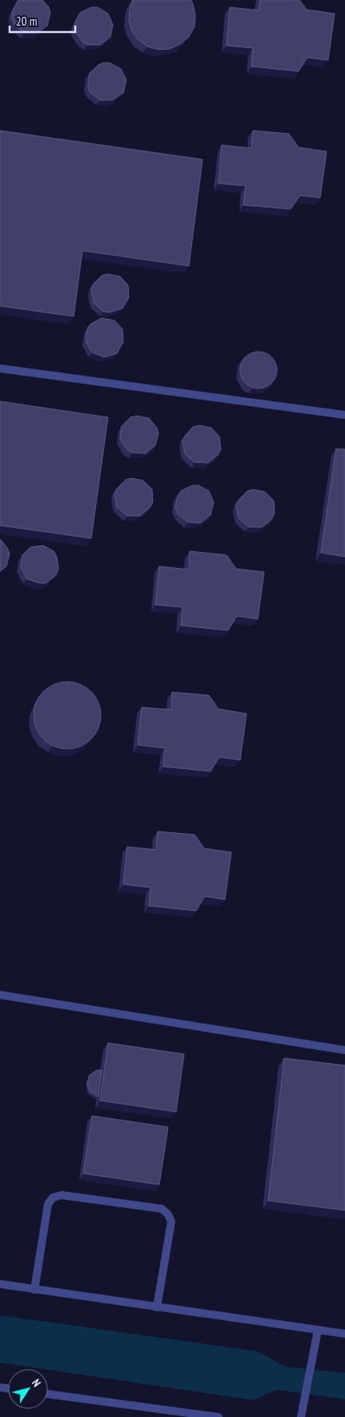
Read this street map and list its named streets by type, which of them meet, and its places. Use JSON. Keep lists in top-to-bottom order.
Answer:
{
  "scale_bar": "20 m",
  "north": "top right"
}
